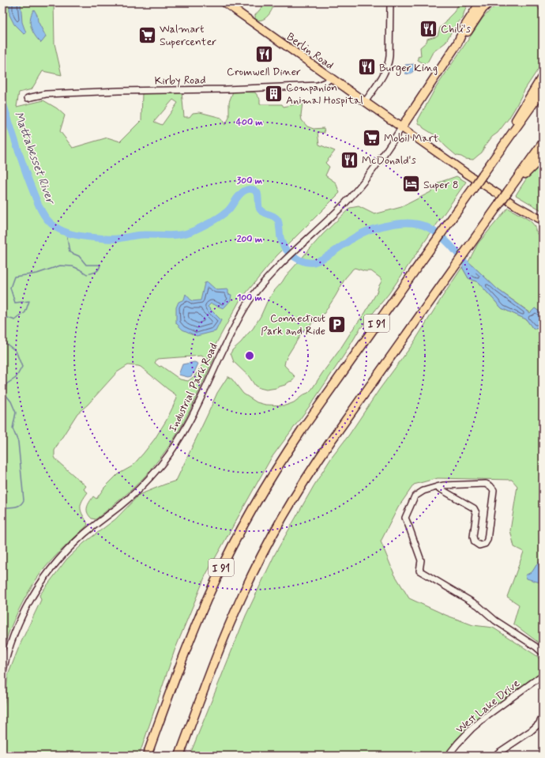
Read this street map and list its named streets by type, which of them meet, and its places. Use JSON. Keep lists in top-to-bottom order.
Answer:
{
  "streets": {
    "highway": ["I 91"],
    "main road": ["Berlin Road"],
    "street": ["Kirby Road", "Industrial Park Road", "West Lake Drive"]
  },
  "crossings": [
    ["Berlin Road", "Kirby Road"],
    ["Berlin Road", "Industrial Park Road"]
  ],
  "water": ["Mattabesset River"],
  "places": {
    "restaurant": [
      "Chili's",
      "Cromwell Diner",
      "Burger King",
      "McDonald's"
    ],
    "supermarket": ["Walmart Supercenter", "Mobil Mart"],
    "building": ["Companion Animal Hospital"],
    "hotel": ["Super 8"],
    "parking": ["Connecticut Park and Ride"]
  },
  "rings": [
    "400 m",
    "300 m",
    "200 m",
    "100 m"
  ]
}
